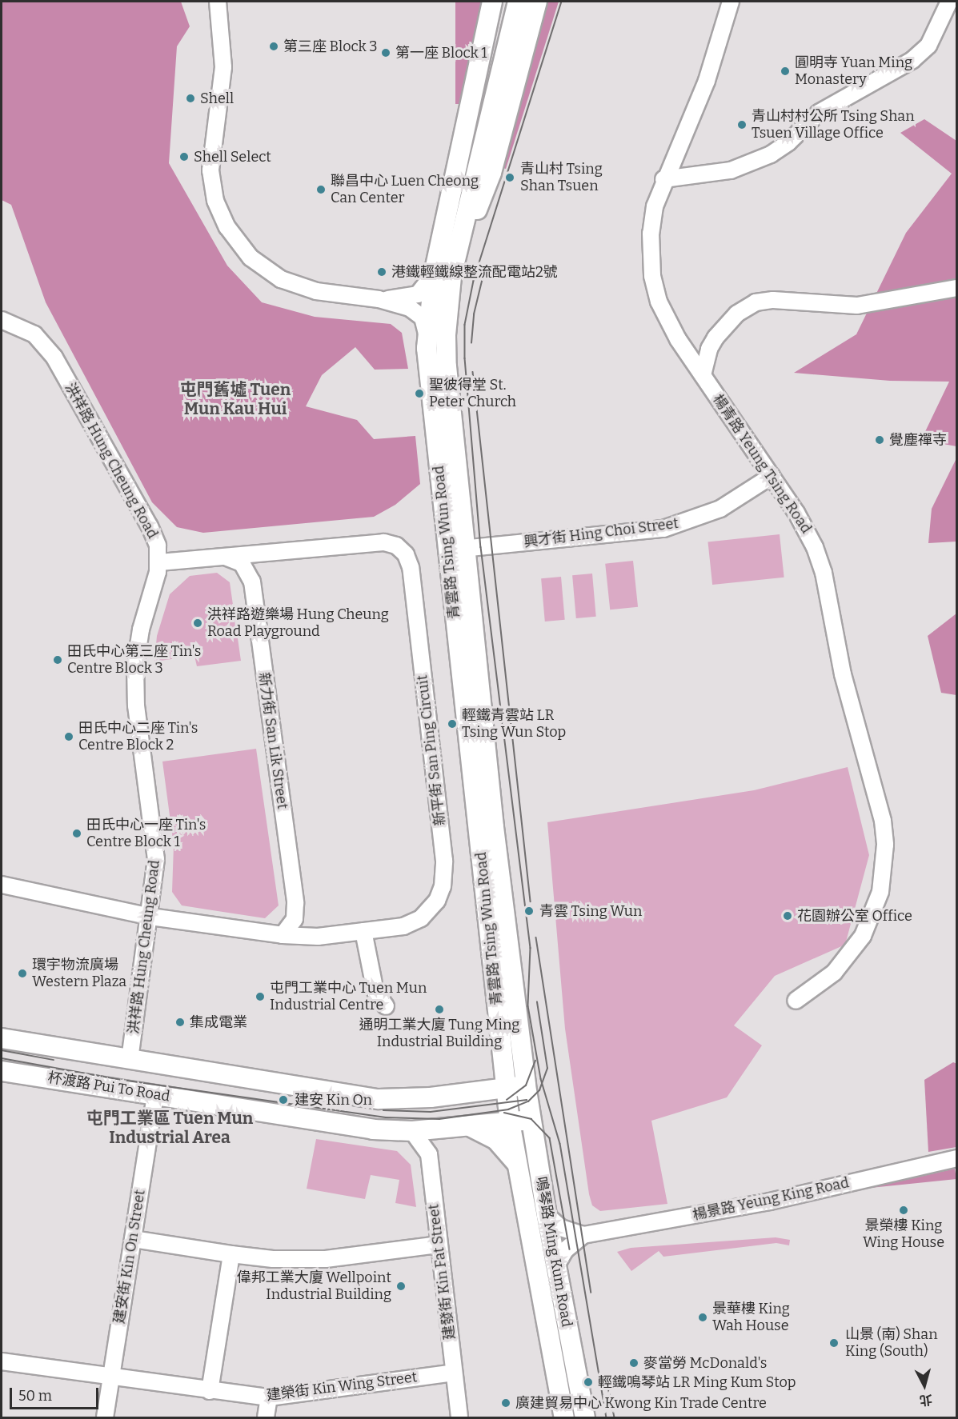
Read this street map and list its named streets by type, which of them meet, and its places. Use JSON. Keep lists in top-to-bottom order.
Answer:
{
  "streets": {
    "main road": ["青雲路 Tsing Wun Road", "杯渡路 Pui To Road", "鳴琴路 Ming Kum Road"],
    "street": [
      "洪祥路 Hung Cheung Road",
      "楊青路 Yeung Tsing Road",
      "興才街 Hing Choi Street",
      "新力街 San Lik Street",
      "新平街 San Ping Circuit",
      "楊景路 Yeung King Road",
      "建安街 Kin On Street",
      "建發街 Kin Fat Street",
      "建榮街 Kin Wing Street"
    ]
  },
  "crossings": [
    ["洪祥路 Hung Cheung Road", "新平街 San Ping Circuit"],
    ["楊青路 Yeung Tsing Road", "興才街 Hing Choi Street"],
    ["興才街 Hing Choi Street", "青雲路 Tsing Wun Road"],
    ["青雲路 Tsing Wun Road", "鳴琴路 Ming Kum Road"],
    ["新力街 San Lik Street", "新平街 San Ping Circuit"],
    ["杯渡路 Pui To Road", "鳴琴路 Ming Kum Road"],
    ["杯渡路 Pui To Road", "建安街 Kin On Street"],
    ["杯渡路 Pui To Road", "建發街 Kin Fat Street"],
    ["楊景路 Yeung King Road", "鳴琴路 Ming Kum Road"],
    ["建安街 Kin On Street", "建榮街 Kin Wing Street"],
    ["建發街 Kin Fat Street", "建榮街 Kin Wing Street"]
  ],
  "districts": ["屯門舊墟 Tuen Mun Kau Hui", "屯門工業區 Tuen Mun Industrial Area"],
  "places": [
    "第三座 Block 3",
    "第一座 Block 1",
    "圓明寺 Yuan Ming Monastery",
    "Shell",
    "青山村村公所 Tsing Shan Tsuen Village Office",
    "Shell Select",
    "青山村 Tsing Shan Tsuen",
    "聯昌中心 Luen Cheong Can Center",
    "港鐵輕鐵線整流配電站2號",
    "聖彼得堂 St. Peter Church",
    "覺塵禪寺",
    "洪祥路遊樂場 Hung Cheung Road Playground",
    "田氏中心第三座 Tin's Centre Block 3",
    "輕鐵青雲站 LR Tsing Wun Stop",
    "田氏中心二座 Tin's Centre Block 2",
    "田氏中心一座 Tin's Centre Block 1",
    "青雲 Tsing Wun",
    "花園辦公室 Office",
    "環宇物流廣場 Western Plaza",
    "屯門工業中心 Tuen Mun Industrial Centre",
    "通明工業大廈 Tung Ming Industrial Building",
    "集成電業",
    "建安 Kin On",
    "景榮樓 King Wing House",
    "偉邦工業大廈 Wellpoint Industrial Building",
    "景華樓 King Wah House",
    "山景 (南) Shan King (South)",
    "麥當勞 McDonald's",
    "輕鐵鳴琴站 LR Ming Kum Stop",
    "廣建貿易中心 Kwong Kin Trade Centre"
  ],
  "scale_bar": "50 m",
  "north": "bottom"
}
